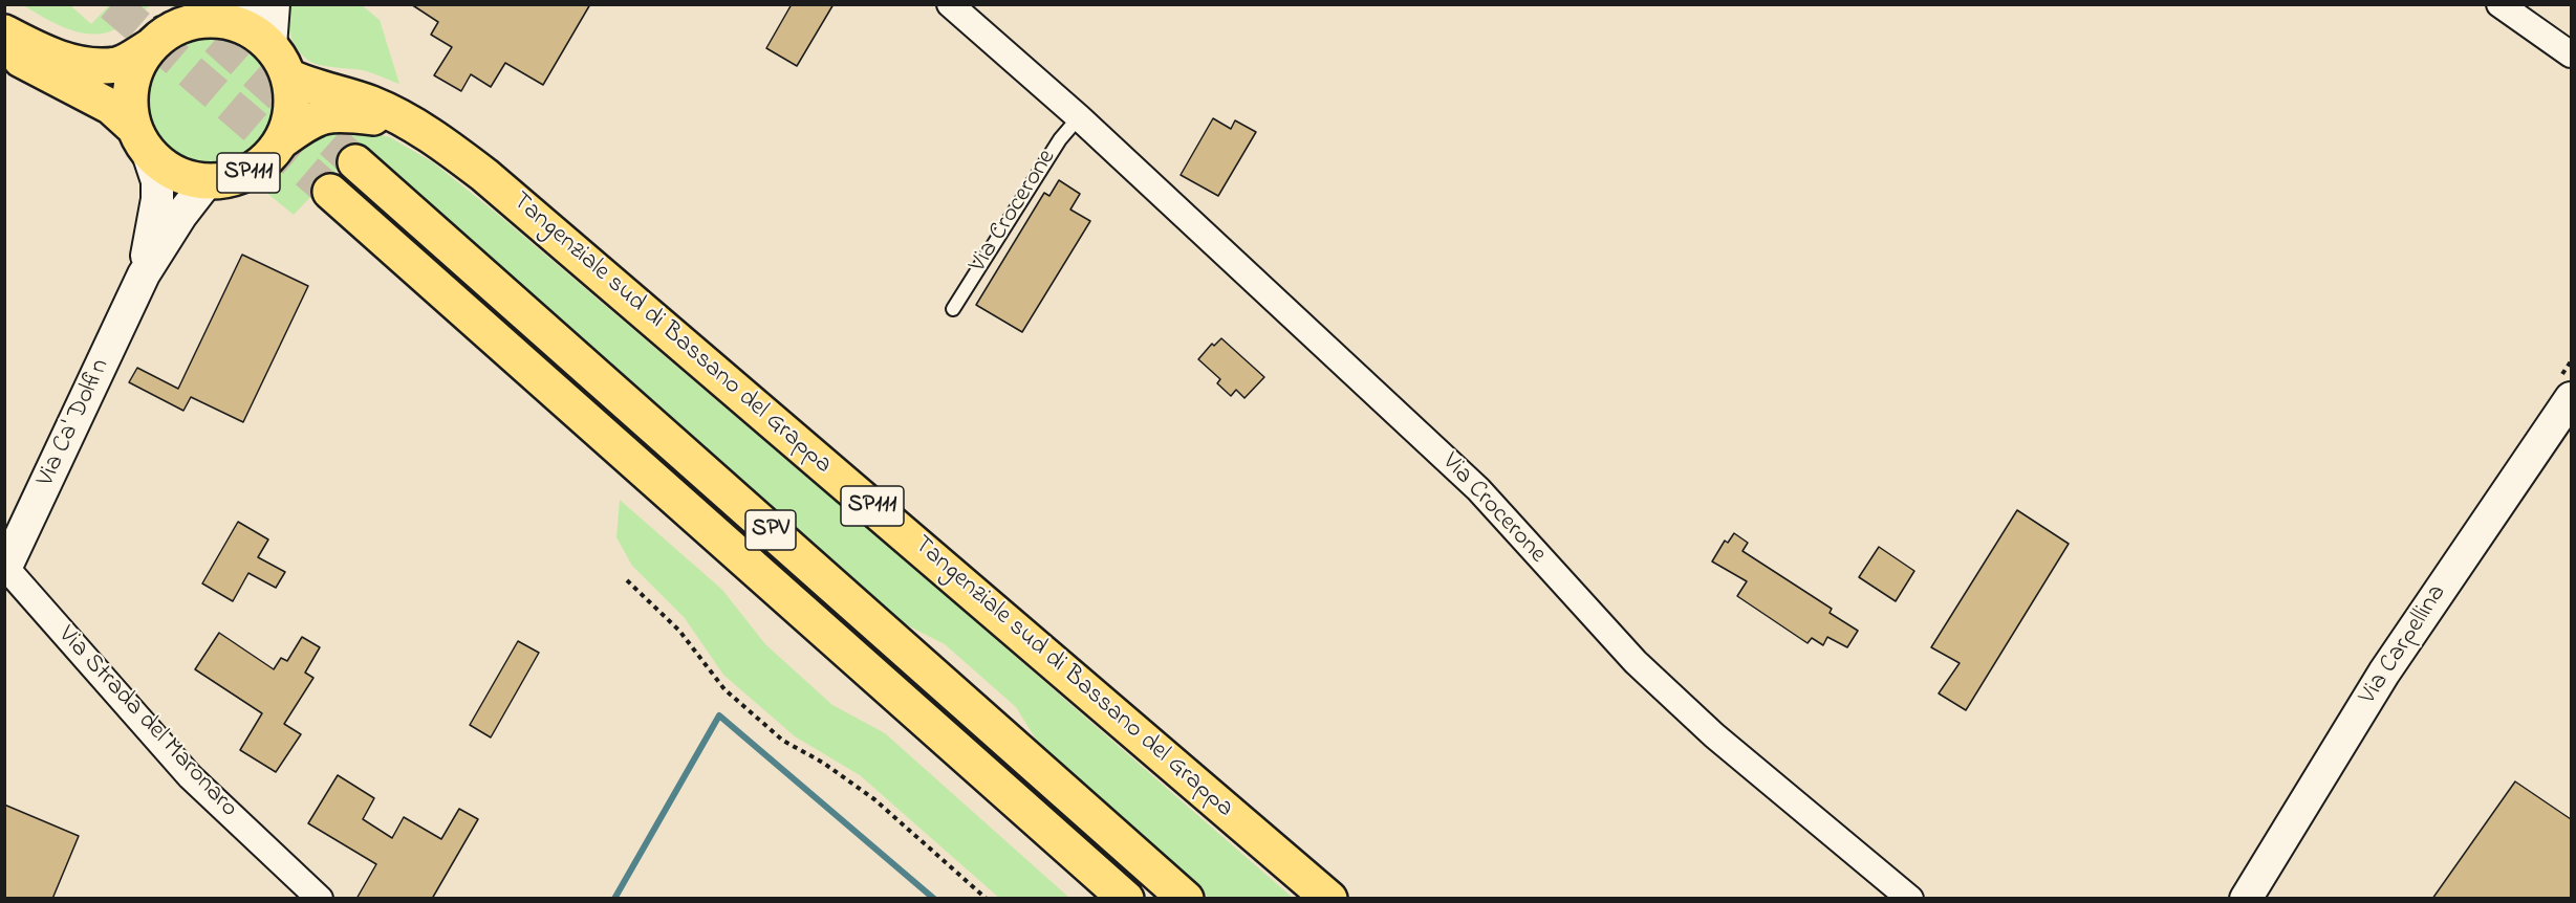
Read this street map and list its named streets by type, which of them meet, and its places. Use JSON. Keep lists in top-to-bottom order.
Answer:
{
  "streets": {
    "main road": ["SP111", "Tangenziale sud di Bassano del Grappa", "SPV"],
    "street": [
      "Via Crocerone",
      "Via Ca' Dolfin",
      "Via Carpellina",
      "Via Strada del Maronaro"
    ]
  },
  "crossings": [
    ["Tangenziale sud di Bassano del Grappa", "Via Ca' Dolfin"],
    ["Via Ca' Dolfin", "Via Strada del Maronaro"]
  ]
}
